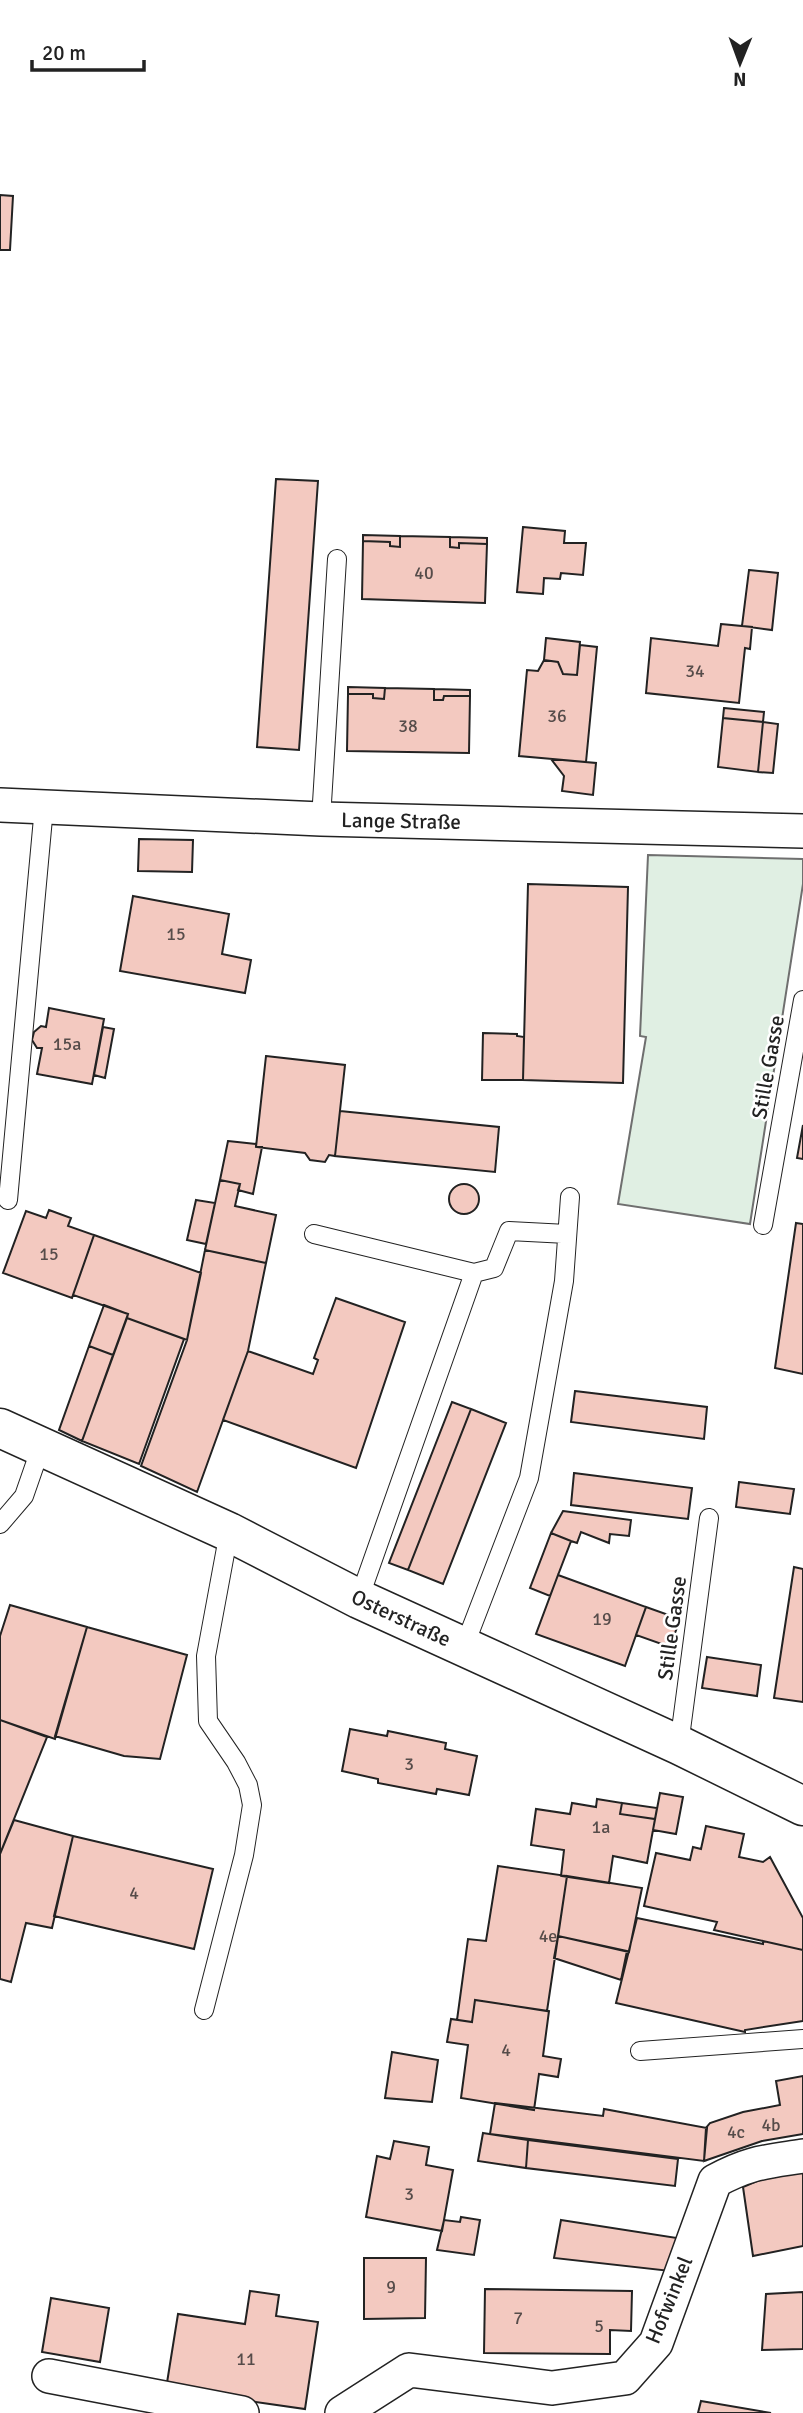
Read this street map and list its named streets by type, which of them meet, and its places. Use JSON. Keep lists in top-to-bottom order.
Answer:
{
  "streets": {
    "street": ["Lange Straße", "Osterstraße", "Hofwinkel"],
    "lane": ["Stille Gasse"]
  },
  "crossings": [
    ["Stille Gasse", "Osterstraße"]
  ],
  "house_numbers": [
    "40",
    "34",
    "36",
    "38",
    "15",
    "15a",
    "15",
    "19",
    "3",
    "1a",
    "4",
    "4e",
    "4",
    "4b",
    "4c",
    "3",
    "9",
    "7",
    "5",
    "11"
  ],
  "scale_bar": "20 m",
  "north": "bottom"
}
